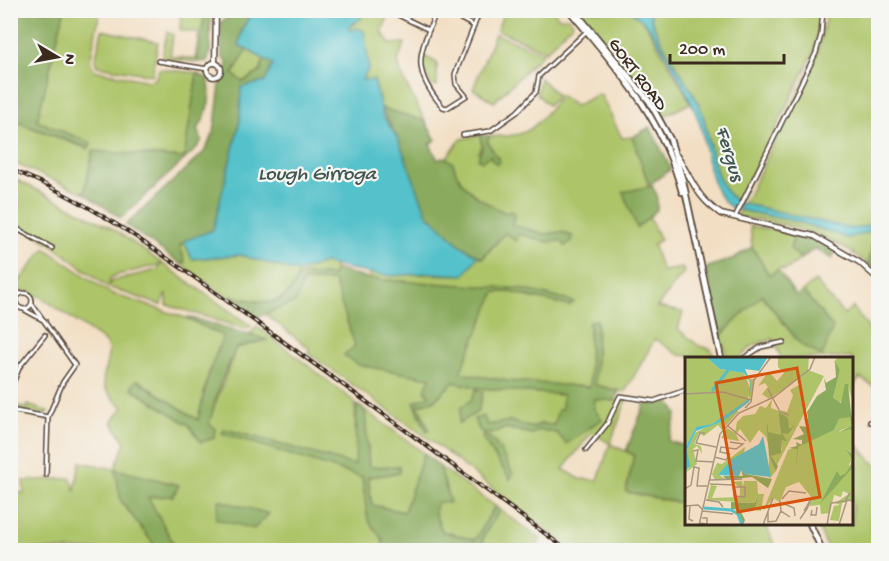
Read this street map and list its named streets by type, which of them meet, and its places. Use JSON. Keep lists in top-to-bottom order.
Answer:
{
  "streets": {
    "main road": ["GORT ROAD"]
  },
  "water": ["Fergus", "Lough Girroga"],
  "scale_bar": "200 m",
  "north": "right"
}
